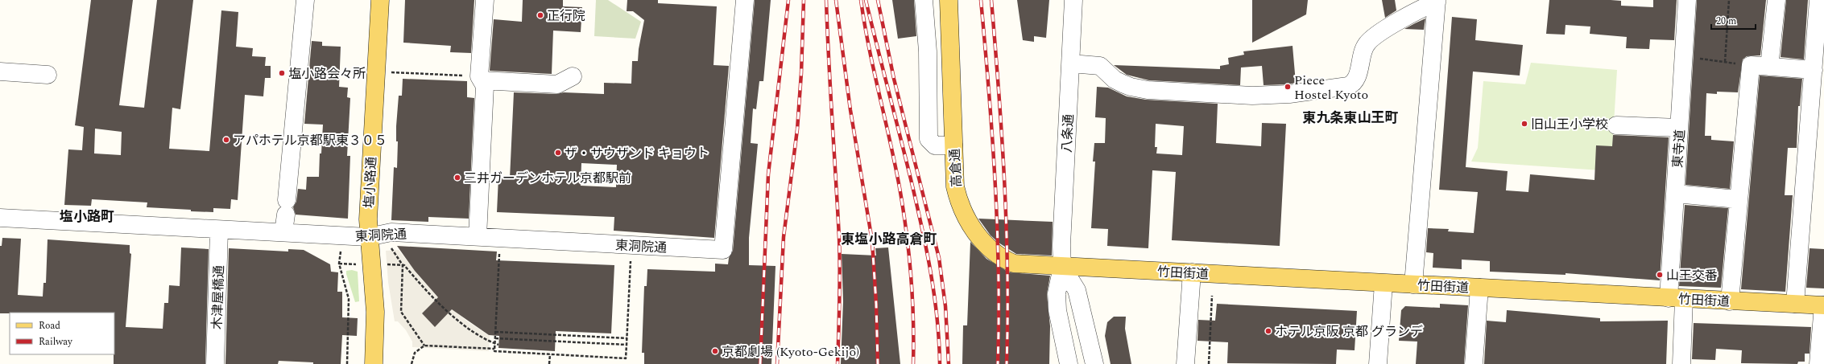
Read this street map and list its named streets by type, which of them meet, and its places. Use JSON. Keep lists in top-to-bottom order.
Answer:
{
  "streets": {
    "main road": ["高倉通", "塩小路通", "竹田街道"],
    "street": [
      "八条通",
      "東寺道",
      "東洞院通",
      "木津屋橋通"
    ]
  },
  "crossings": [
    ["八条通", "高倉通"],
    ["八条通", "竹田街道"],
    ["東寺道", "竹田街道"],
    ["高倉通", "竹田街道"],
    ["塩小路通", "東洞院通"],
    ["東洞院通", "木津屋橋通"]
  ],
  "districts": ["東九条東山王町", "塩小路町", "東塩小路高倉町"],
  "places": [
    "正行院",
    "塩小路会々所",
    "Piece Hostel Kyoto",
    "旧山王小学校",
    "アパホテル京都駅東３０５",
    "ザ・サウザンド キョウト",
    "三井ガーデンホテル京都駅前",
    "山王交番",
    "ホテル京阪 京都 グランデ",
    "京都劇場 (Kyoto-Gekijo)"
  ],
  "legend": ["Road", "Railway"],
  "scale_bar": "20 m"
}
